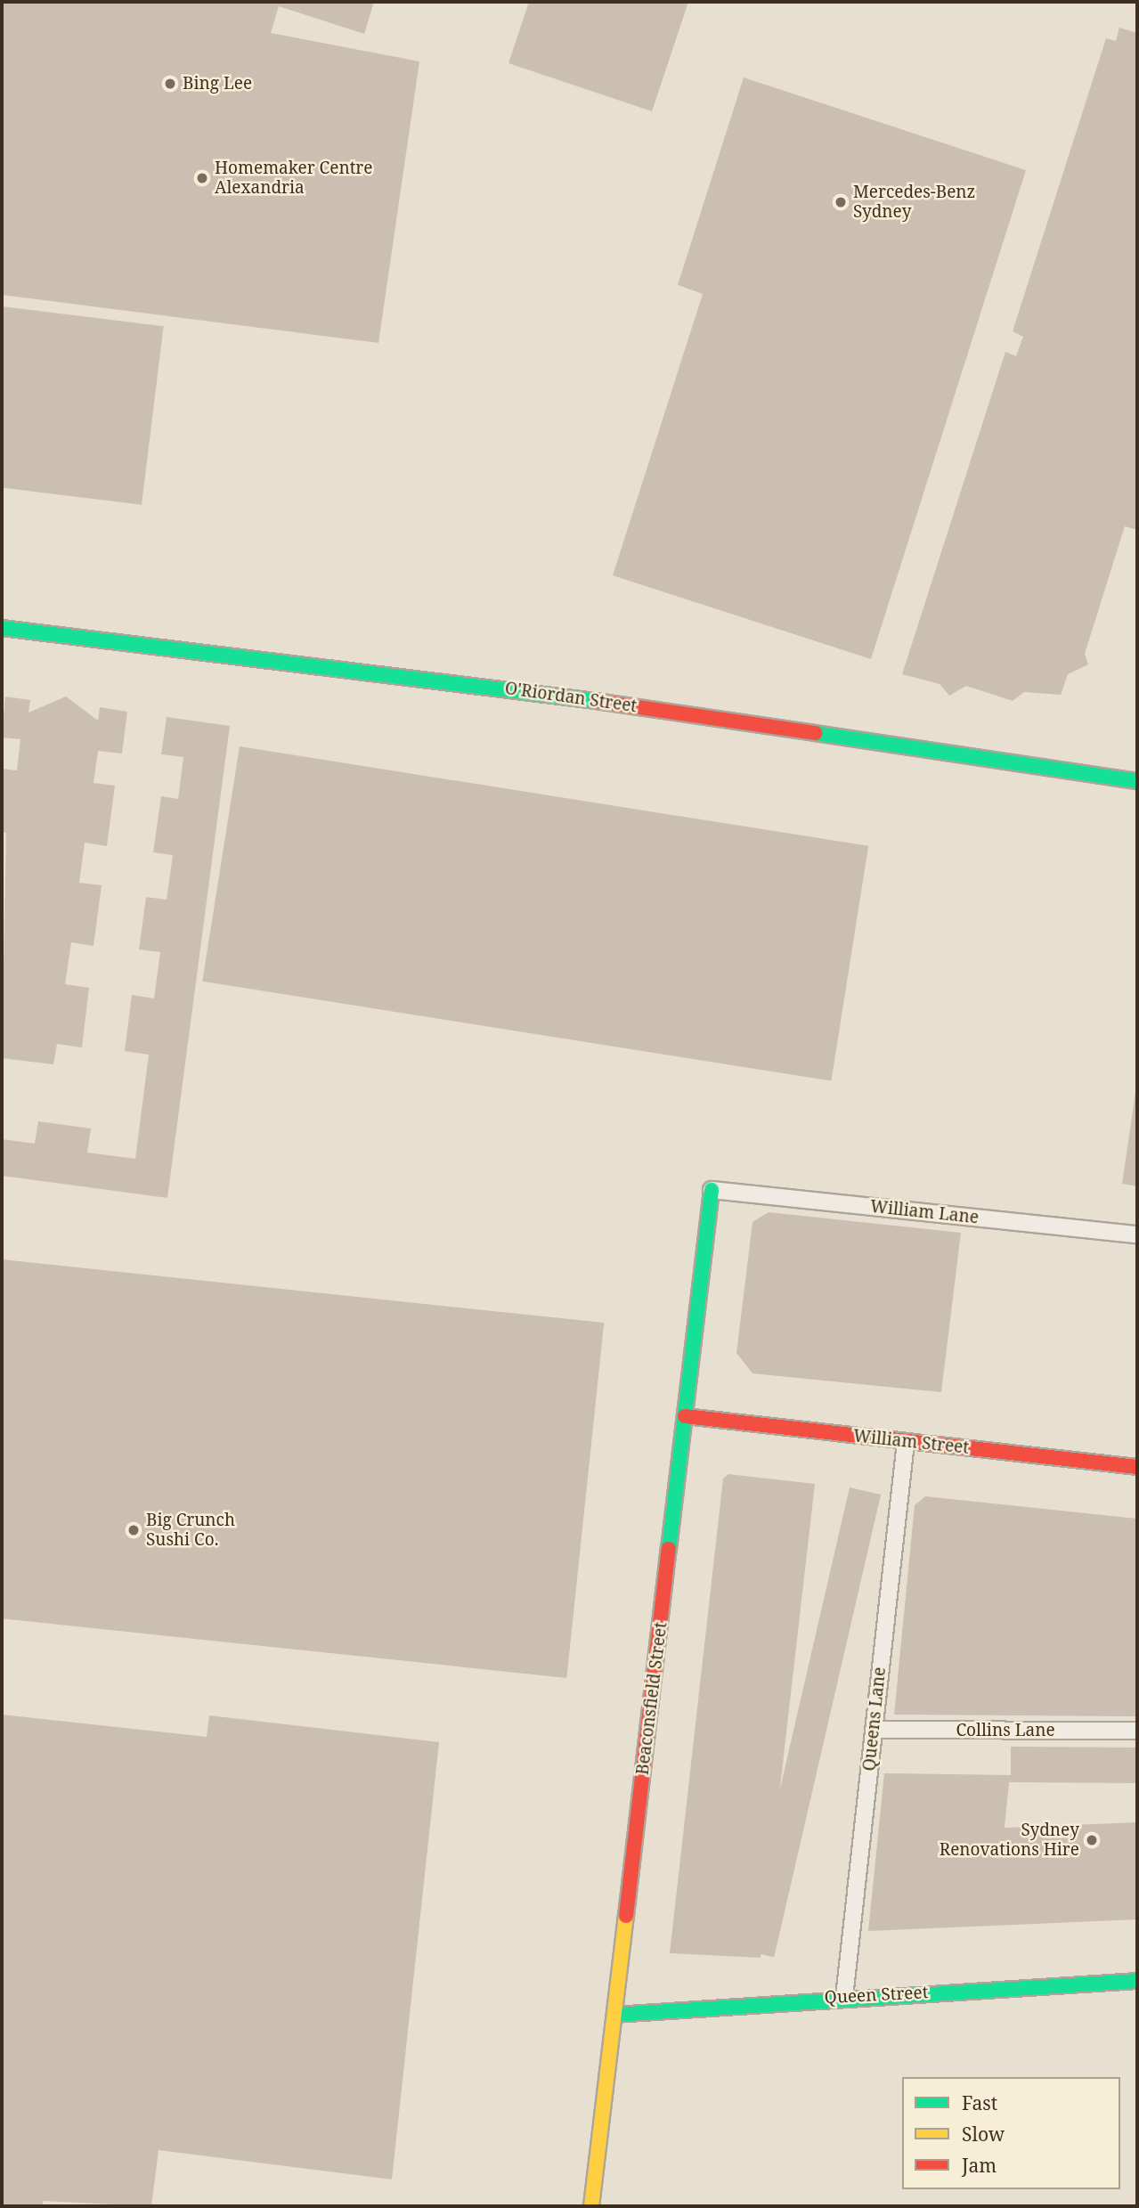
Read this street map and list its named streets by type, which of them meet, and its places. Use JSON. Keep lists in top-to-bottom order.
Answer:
{
  "streets": {
    "street": [
      "O'Riordan Street",
      "William Street",
      "Beaconsfield Street",
      "Queen Street"
    ],
    "lane": ["William Lane", "Queens Lane", "Collins Lane"]
  },
  "crossings": [
    ["William Lane", "Beaconsfield Street"],
    ["William Street", "Beaconsfield Street"],
    ["William Street", "Queens Lane"],
    ["Beaconsfield Street", "Queen Street"],
    ["Queens Lane", "Collins Lane"],
    ["Queens Lane", "Queen Street"]
  ],
  "places": [
    "Bing Lee",
    "Homemaker Centre Alexandria",
    "Mercedes-Benz Sydney",
    "Big Crunch Sushi Co.",
    "Sydney Renovations Hire"
  ],
  "legend": ["Fast", "Slow", "Jam"]
}
